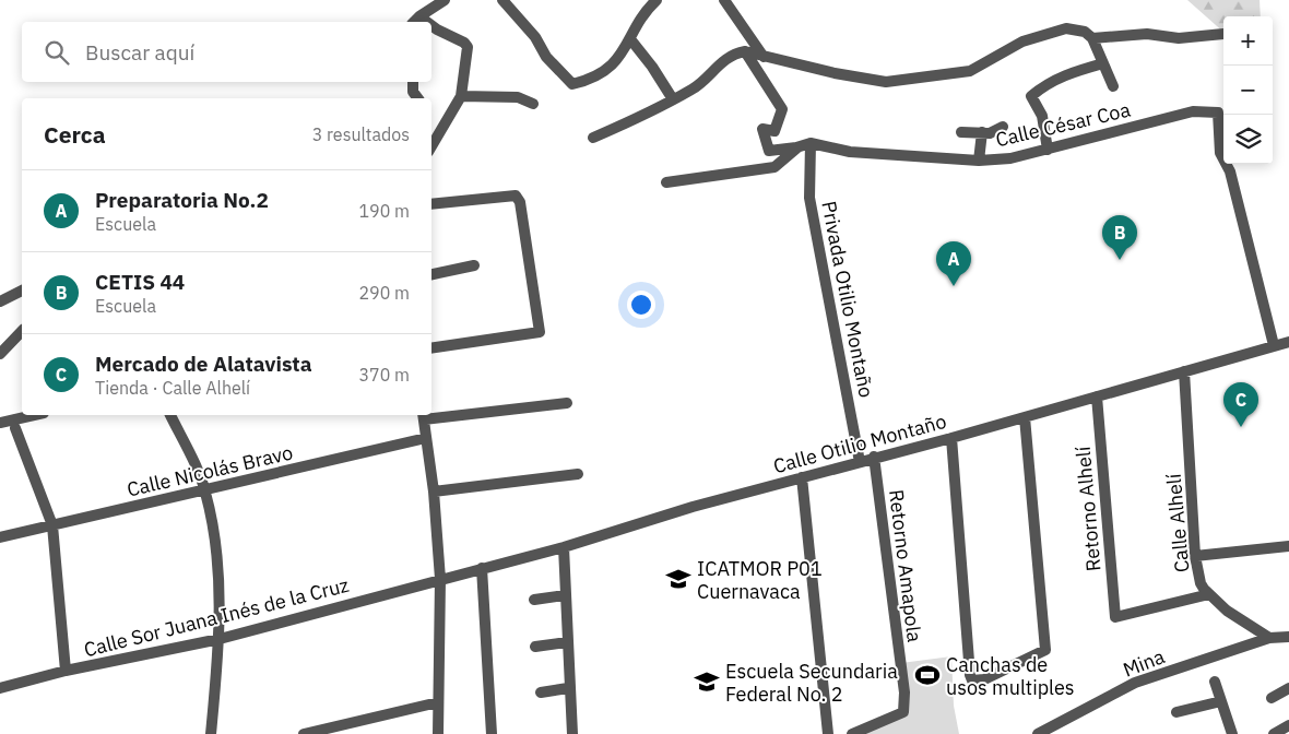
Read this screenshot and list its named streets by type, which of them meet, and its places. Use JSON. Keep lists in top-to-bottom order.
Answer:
{
  "streets": {
    "street": [
      "Calle César Coa",
      "Privada Otilio Montaño",
      "Calle Otilio Montaño",
      "Calle Nicolás Bravo",
      "Retorno Alhelí",
      "Calle Alhelí",
      "Retorno Amapola",
      "Calle Sor Juana Inés de la Cruz",
      "Mina"
    ]
  },
  "crossings": [
    ["Calle César Coa", "Privada Otilio Montaño"],
    ["Calle César Coa", "Calle Otilio Montaño"],
    ["Privada Otilio Montaño", "Calle Otilio Montaño"],
    ["Calle Otilio Montaño", "Retorno Alhelí"],
    ["Calle Otilio Montaño", "Calle Alhelí"],
    ["Calle Otilio Montaño", "Retorno Amapola"],
    ["Calle Otilio Montaño", "Calle Sor Juana Inés de la Cruz"],
    ["Retorno Alhelí", "Calle Alhelí"],
    ["Calle Alhelí", "Mina"]
  ],
  "places": {
    "school or university": ["ICATMOR P01 Cuernavaca", "Escuela Secundaria Federal No. 2"],
    "sports": ["Canchas de usos multiples"]
  },
  "page": {
    "map_buttons": ["+", "−"],
    "search": "Buscar aquí",
    "heading": ["Cerca", "3 resultados"],
    "list": [
      {
        "mark": "A",
        "name": "Preparatoria No.2",
        "note": "Escuela",
        "value": "190 m"
      },
      {
        "mark": "B",
        "name": "CETIS 44",
        "note": "Escuela",
        "value": "290 m"
      },
      {
        "mark": "C",
        "name": "Mercado de Alatavista",
        "note": "Tienda · Calle Alhelí",
        "value": "370 m"
      }
    ],
    "pins": ["B", "A", "C"]
  }
}
